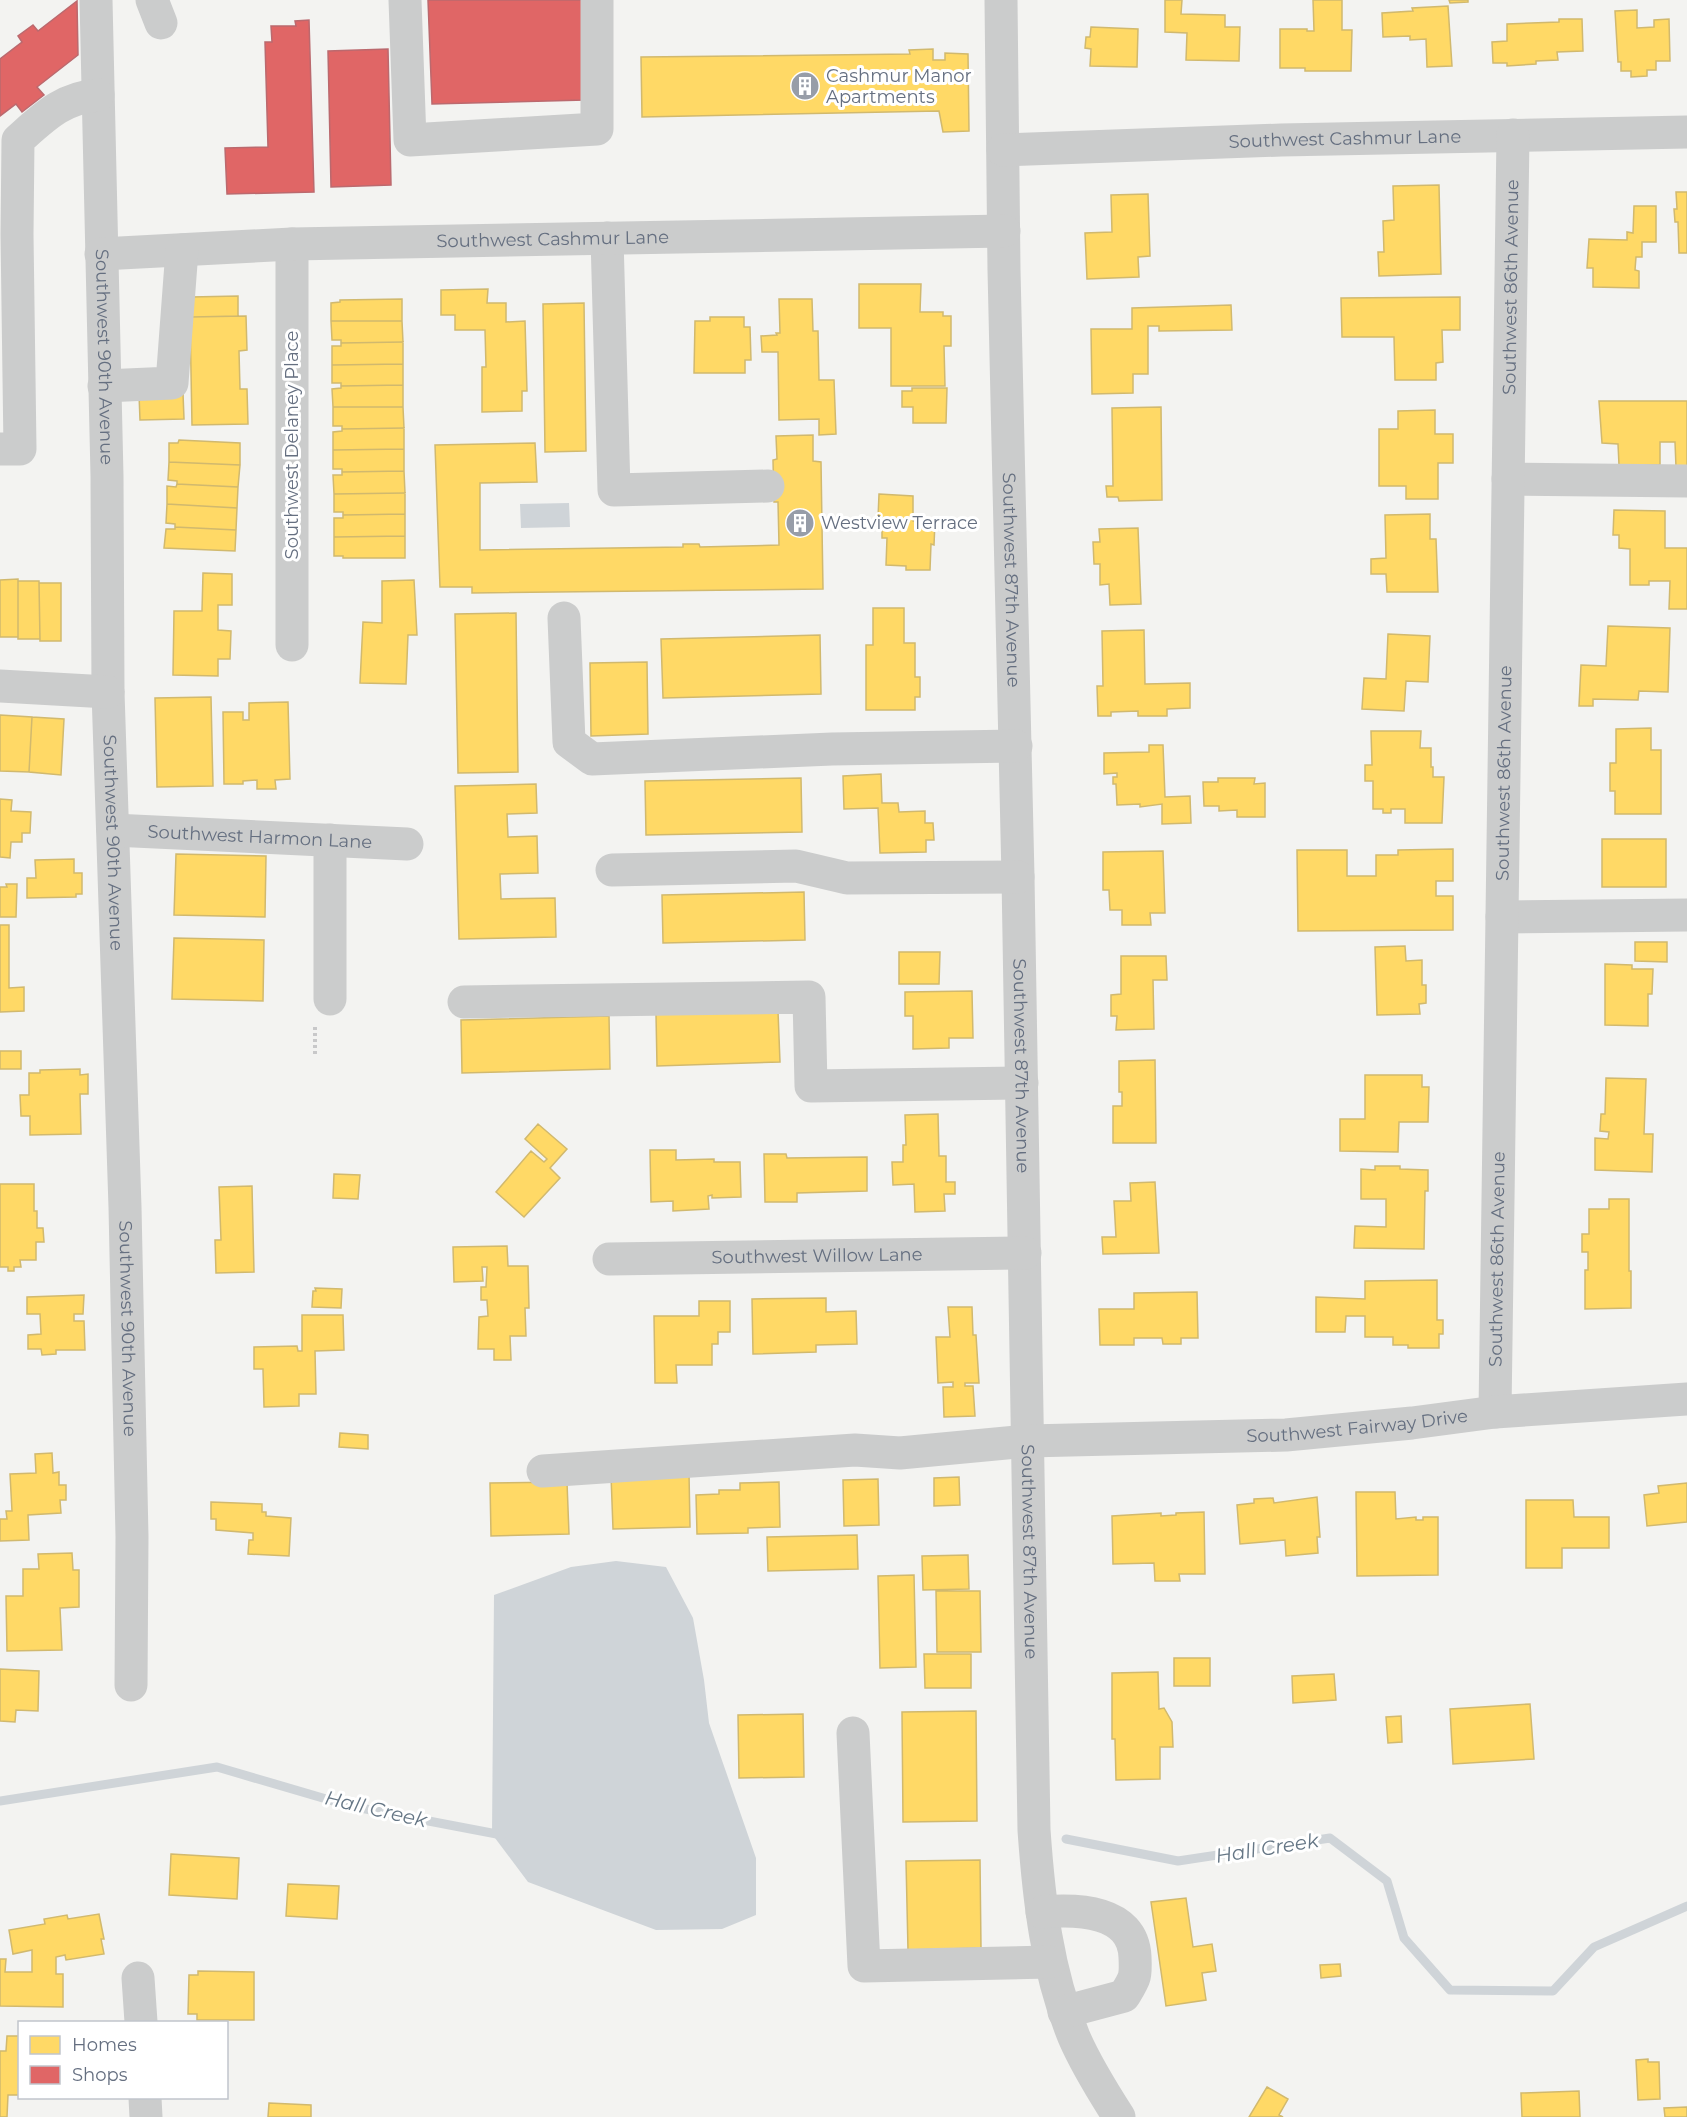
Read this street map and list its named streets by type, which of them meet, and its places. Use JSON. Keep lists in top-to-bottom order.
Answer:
{
  "streets": {
    "street": [
      "Southwest Cashmur Lane",
      "Southwest 86th Avenue",
      "Southwest 90th Avenue",
      "Southwest Delaney Place",
      "Southwest 87th Avenue",
      "Southwest Harmon Lane",
      "Southwest Willow Lane",
      "Southwest Fairway Drive"
    ]
  },
  "crossings": [
    ["Southwest Cashmur Lane", "Southwest 86th Avenue"],
    ["Southwest Cashmur Lane", "Southwest 90th Avenue"],
    ["Southwest Cashmur Lane", "Southwest Delaney Place"],
    ["Southwest Cashmur Lane", "Southwest 87th Avenue"],
    ["Southwest 86th Avenue", "Southwest Fairway Drive"],
    ["Southwest 90th Avenue", "Southwest Harmon Lane"],
    ["Southwest 87th Avenue", "Southwest Willow Lane"],
    ["Southwest 87th Avenue", "Southwest Fairway Drive"]
  ],
  "water": ["Hall Creek"],
  "places": {
    "building": ["Cashmur Manor Apartments", "Westview Terrace"]
  },
  "legend": ["Homes", "Shops"]
}
